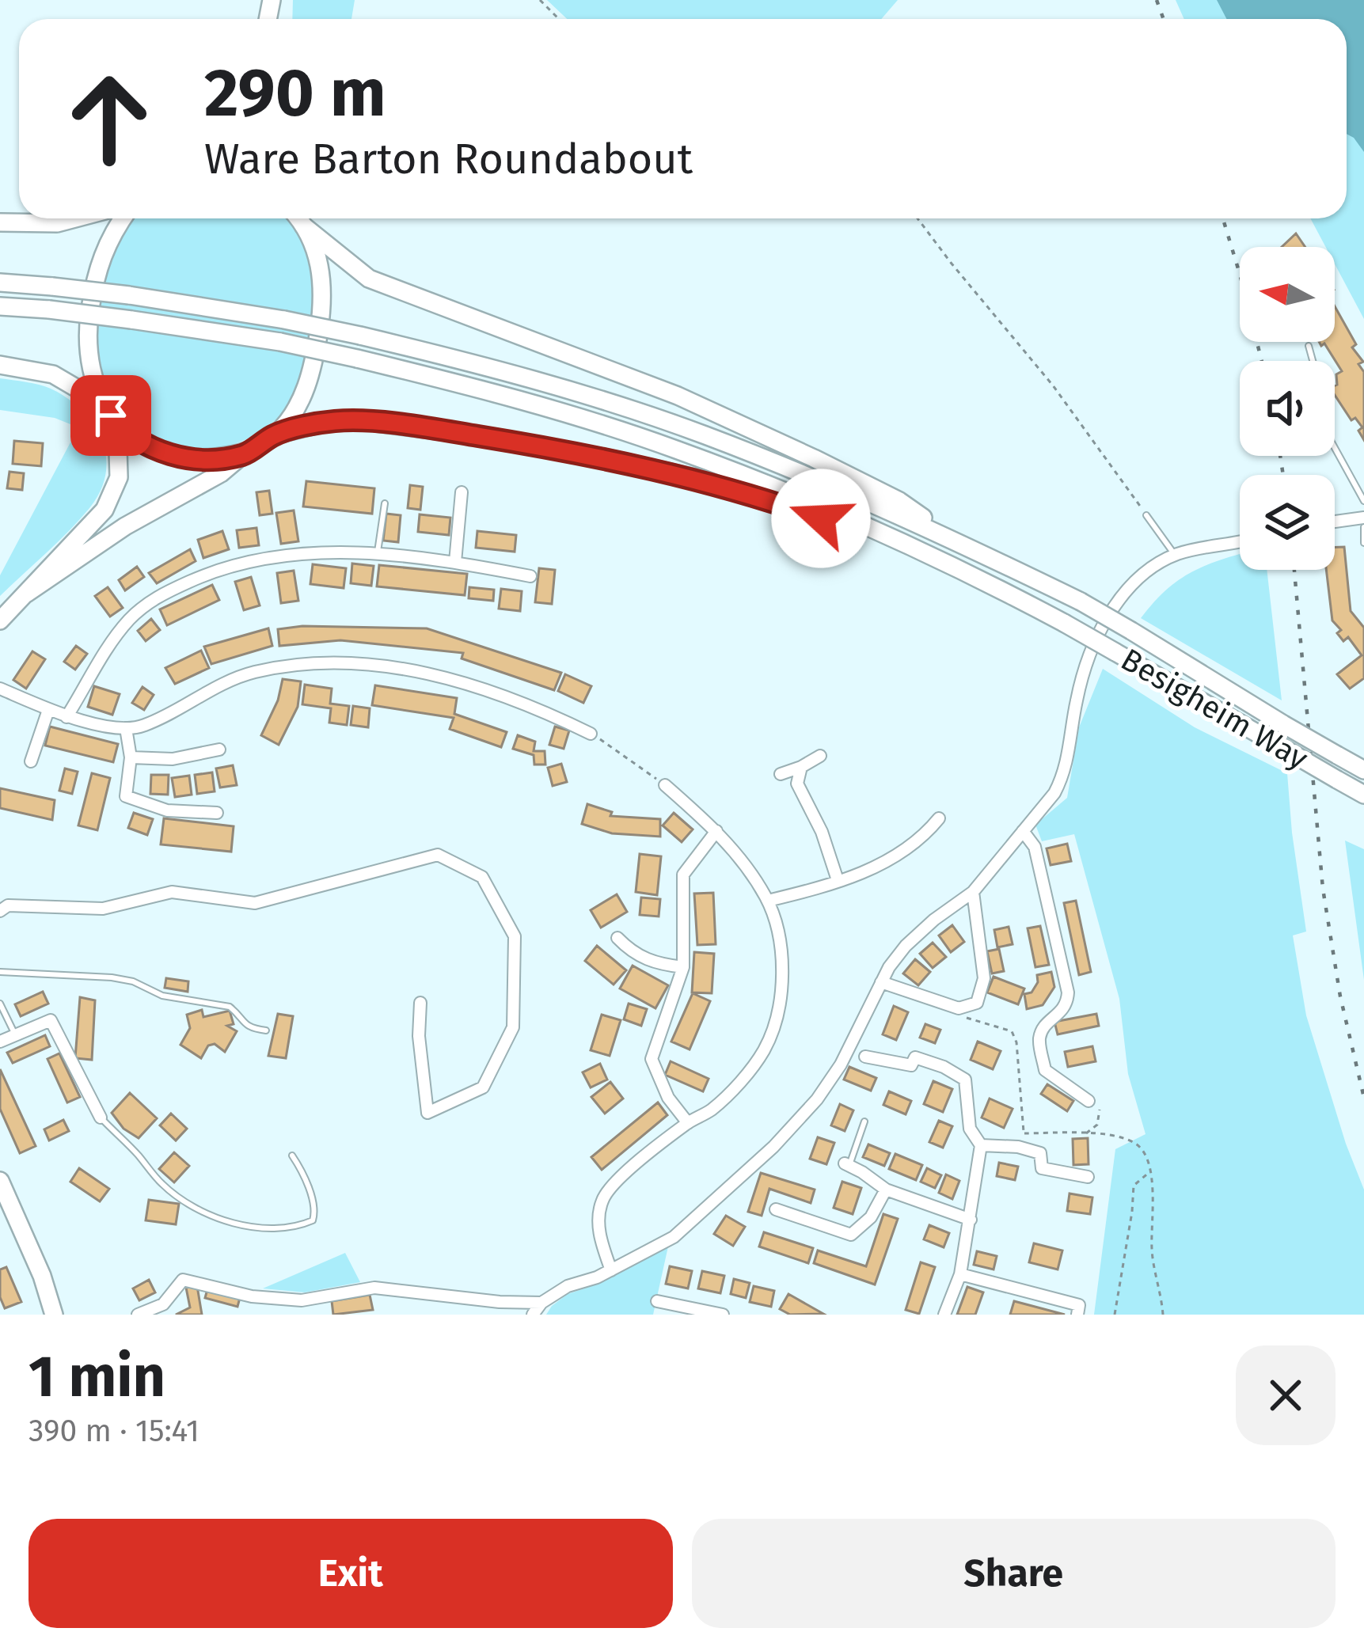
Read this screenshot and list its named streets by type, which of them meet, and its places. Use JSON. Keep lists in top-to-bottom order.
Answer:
{
  "streets": {
    "main road": ["Besigheim Way"]
  },
  "north": "left",
  "page": {
    "turn": ["290 m", "Ware Barton Roundabout"],
    "heading": ["1 min", "390 m · 15:41"],
    "buttons": ["Exit", "Share"]
  }
}
